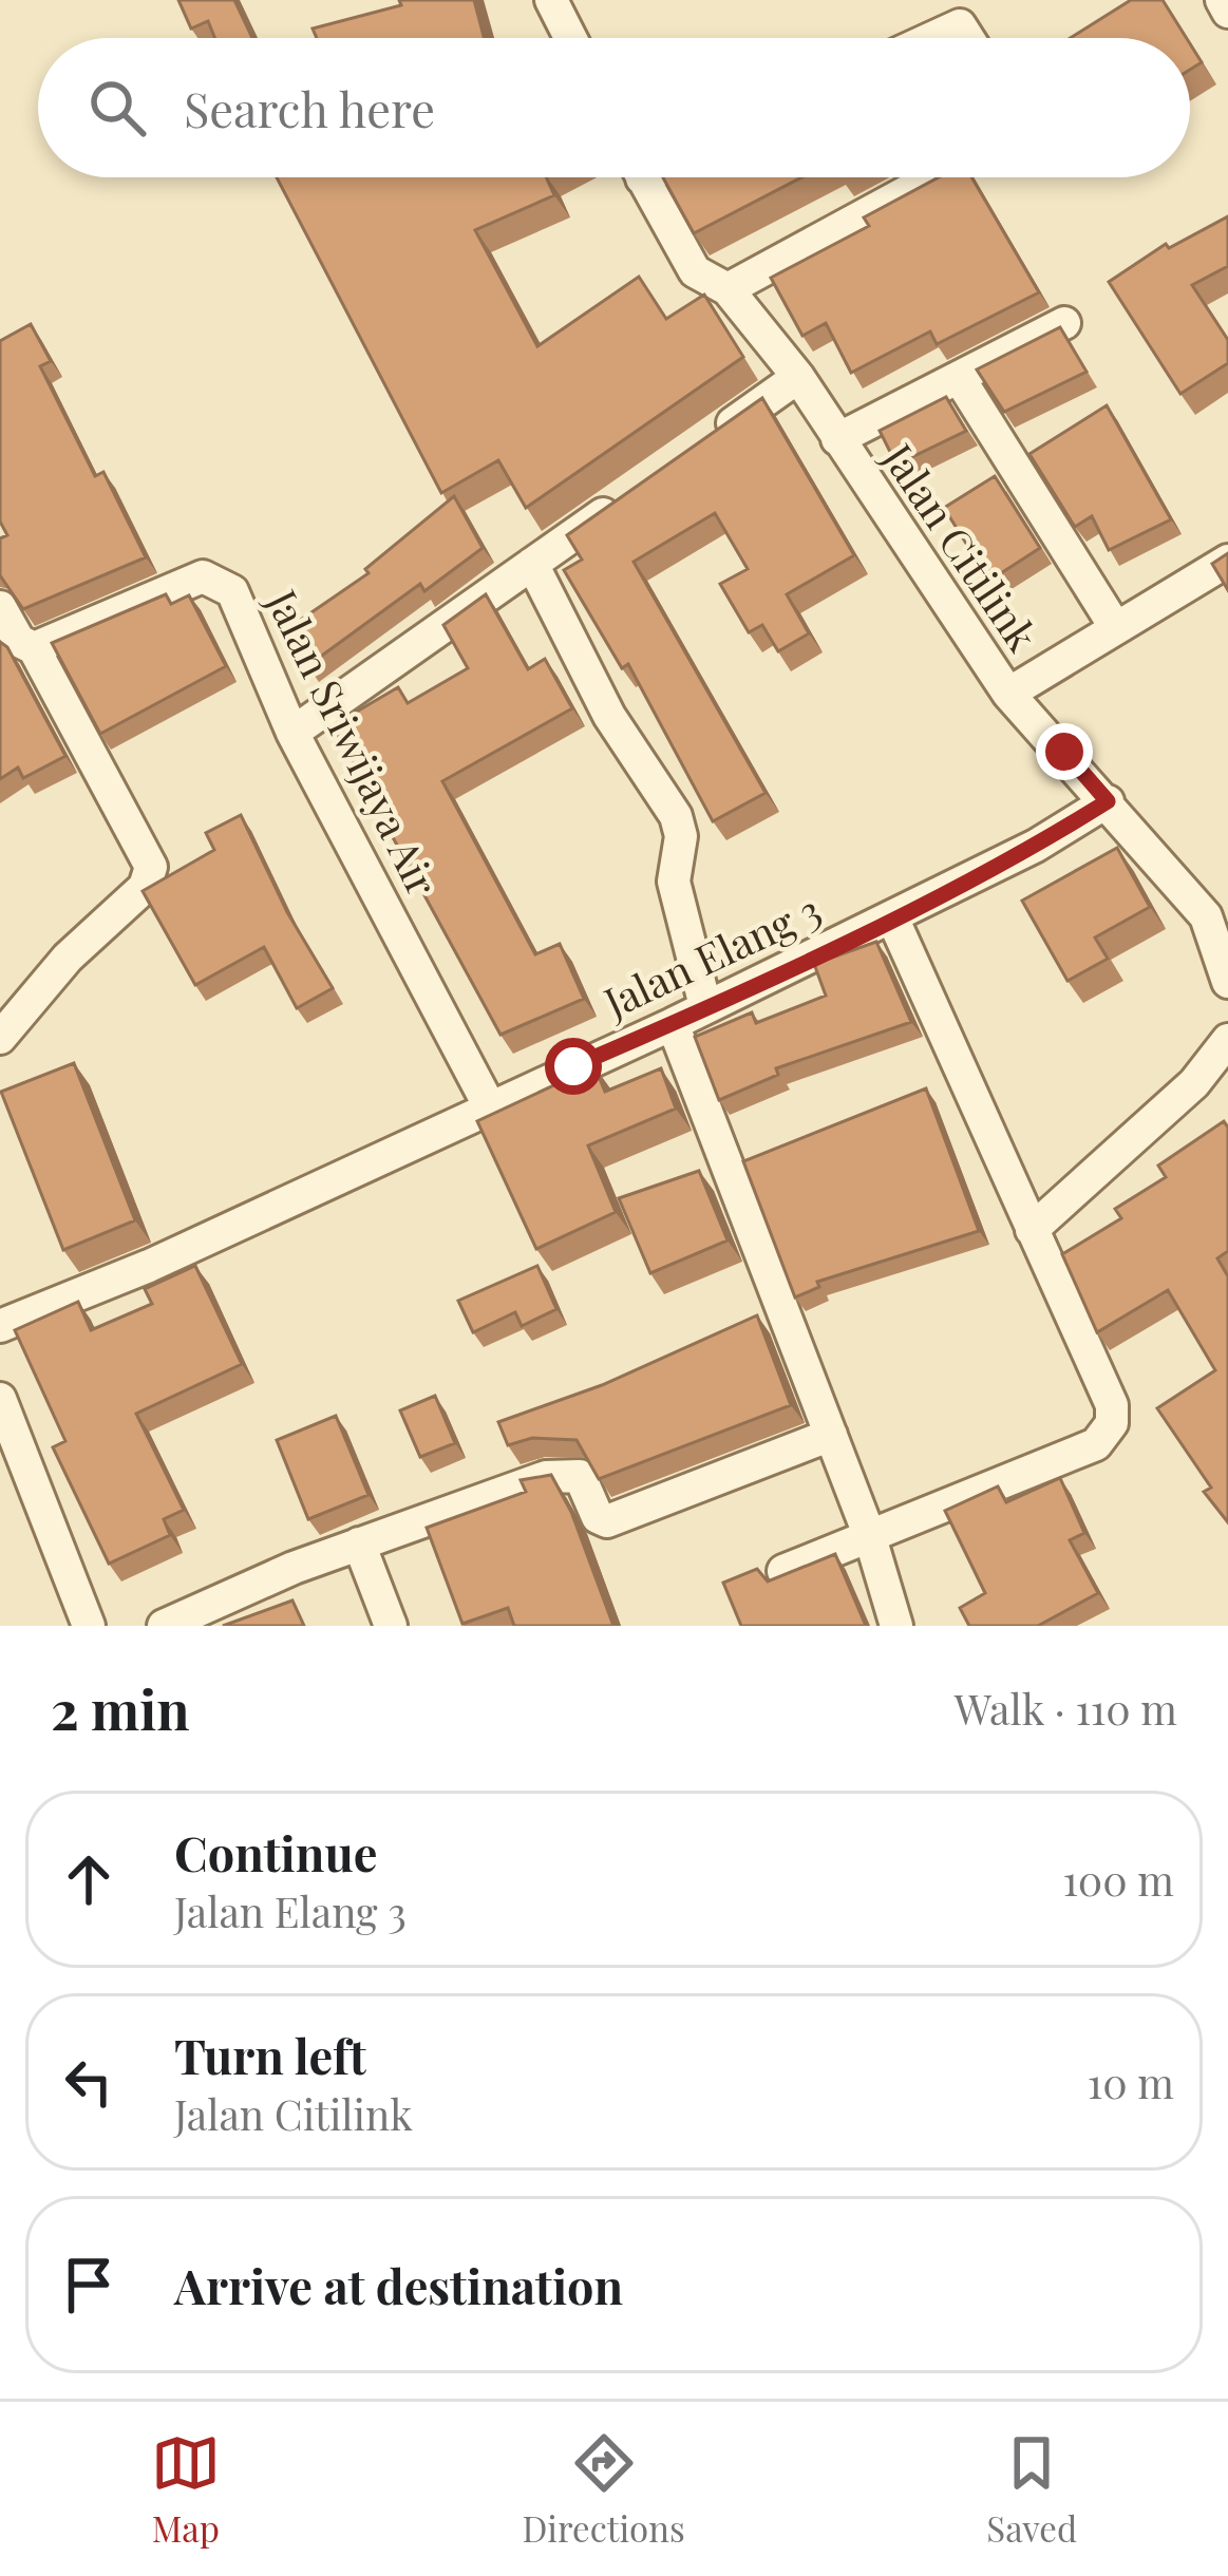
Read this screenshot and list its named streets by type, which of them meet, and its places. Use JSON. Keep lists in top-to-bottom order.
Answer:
{
  "streets": {
    "street": ["Jalan Citilink", "Jalan Sriwijaya Air", "Jalan Elang 3"]
  },
  "crossings": [
    ["Jalan Citilink", "Jalan Elang 3"],
    ["Jalan Sriwijaya Air", "Jalan Elang 3"]
  ],
  "page": {
    "search": "Search here",
    "heading": ["2 min", "Walk · 110 m"],
    "list": [
      ["Continue", "Jalan Elang 3", "100 m"],
      ["Turn left", "Jalan Citilink", "10 m"],
      "Arrive at destination"
    ],
    "nav": ["Map", "Directions", "Saved"]
  }
}
